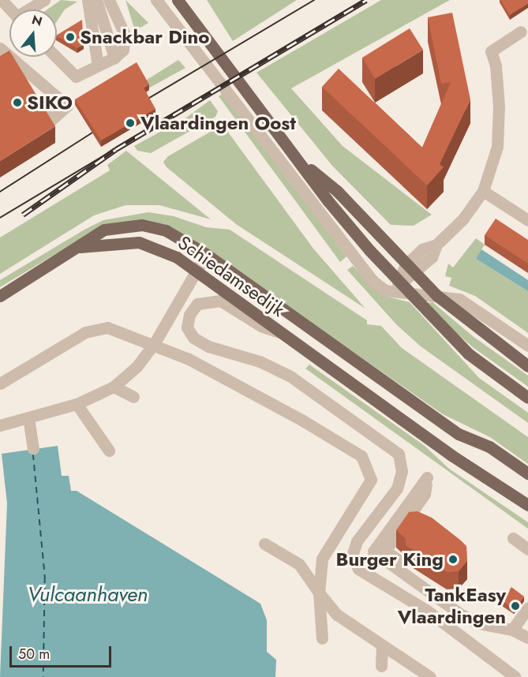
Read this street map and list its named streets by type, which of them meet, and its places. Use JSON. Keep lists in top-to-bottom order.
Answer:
{
  "streets": {
    "main road": ["Schiedamsedijk"]
  },
  "water": ["Vulcaanhaven"],
  "places": [
    "Snackbar Dino",
    "SIKO",
    "Vlaardingen Oost",
    "Burger King",
    "TankEasy Vlaardingen"
  ],
  "scale_bar": "50 m",
  "north": "top"
}
